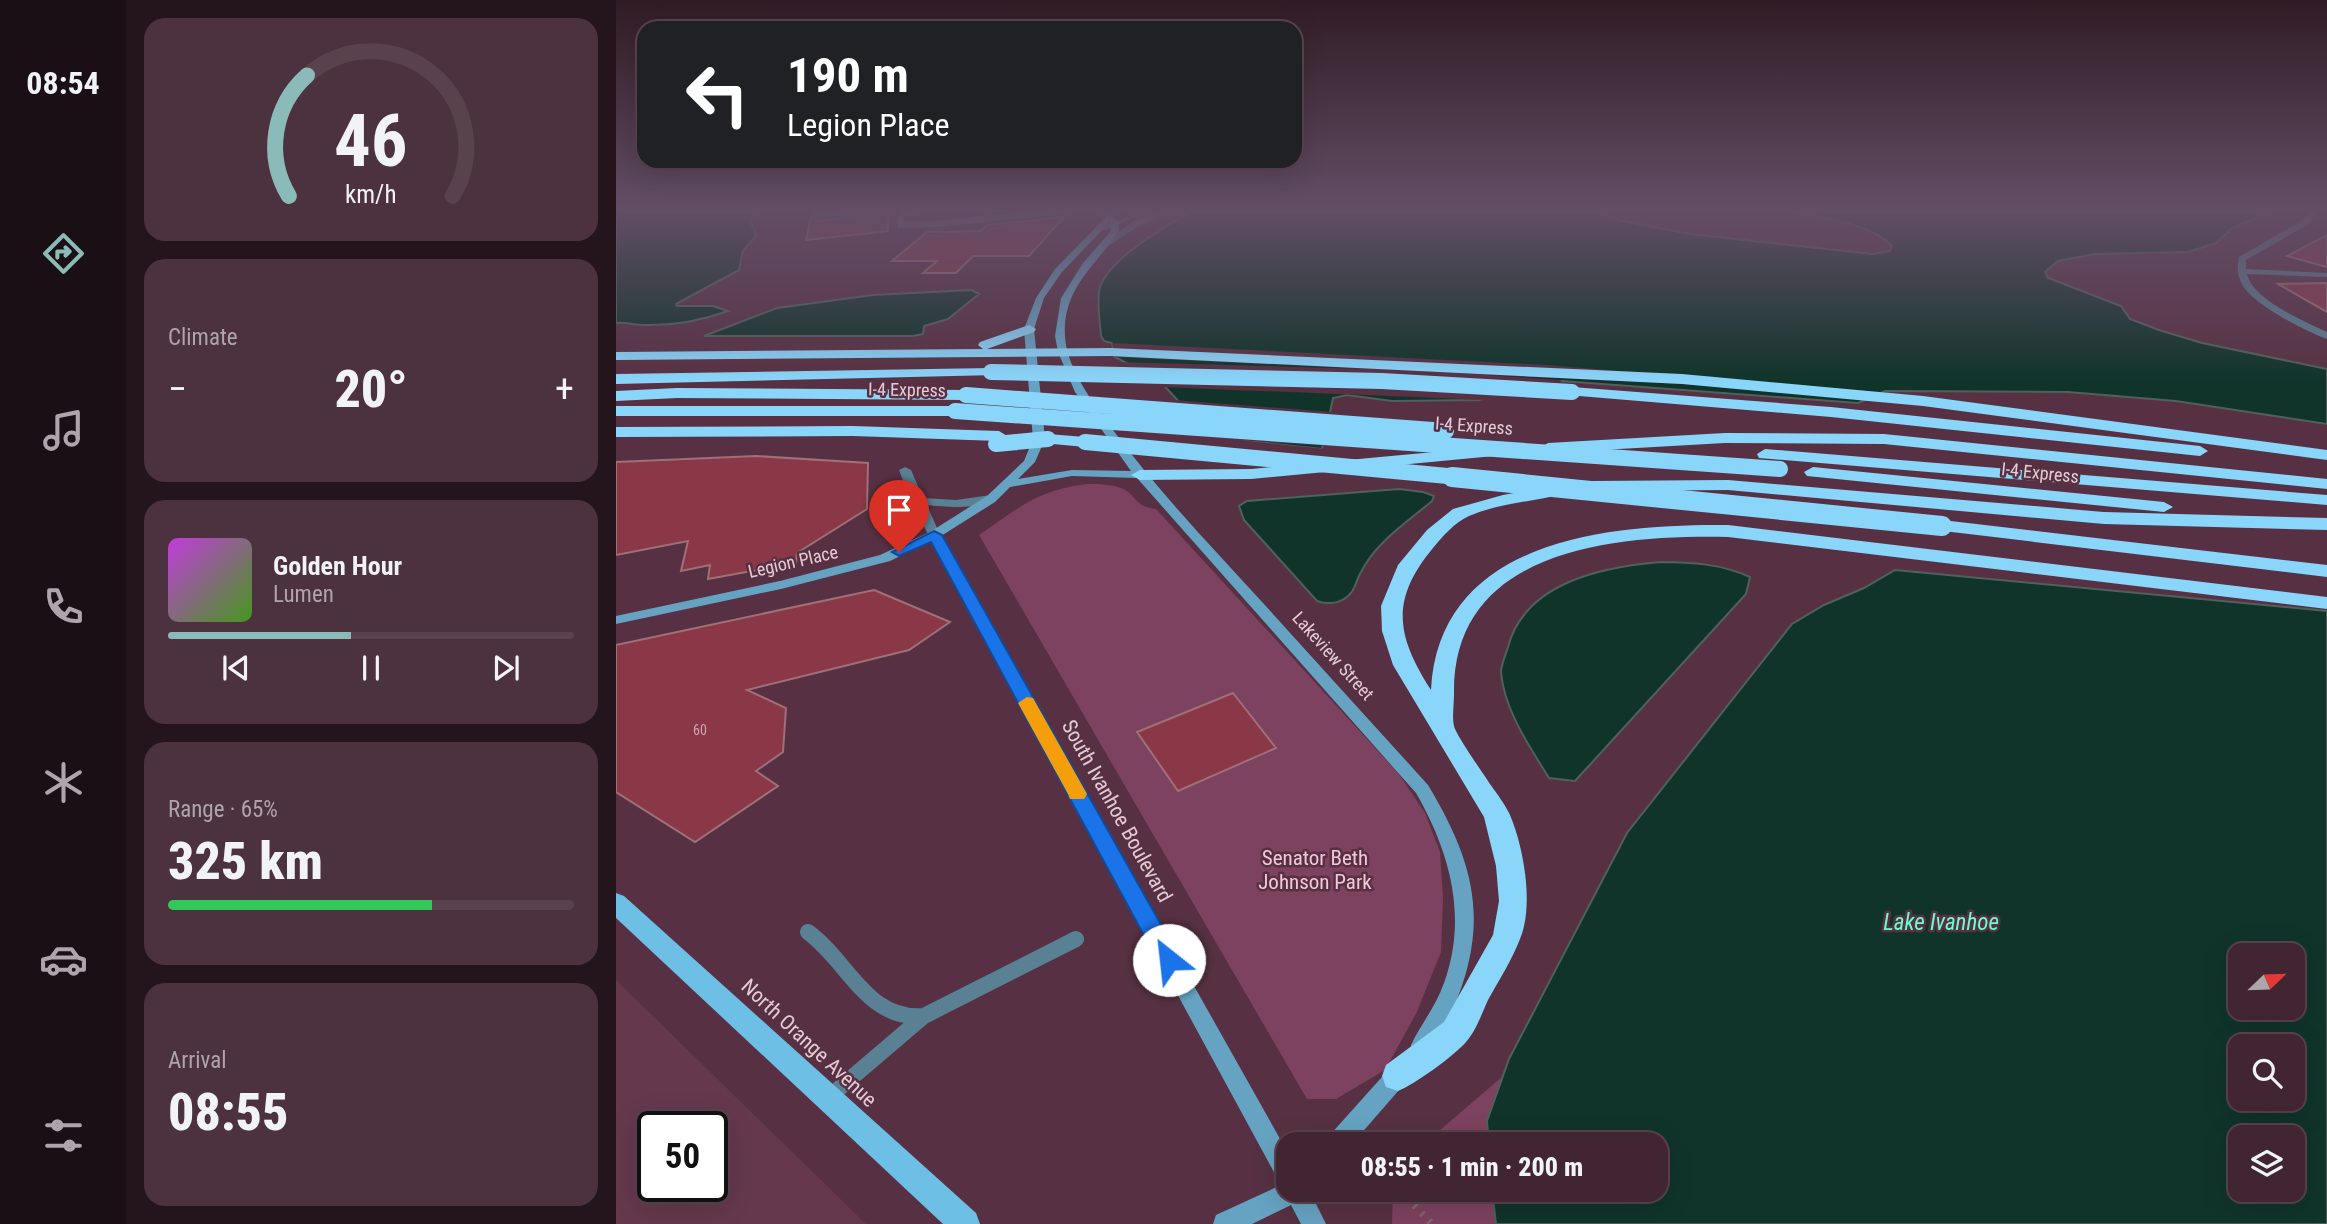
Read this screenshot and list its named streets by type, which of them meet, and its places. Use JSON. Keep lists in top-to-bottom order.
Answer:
{
  "streets": {
    "highway": ["I-4 Express"],
    "main road": ["North Orange Avenue"],
    "street": ["Legion Place", "Lakeview Street", "South Ivanhoe Boulevard"]
  },
  "crossings": [
    ["Legion Place", "South Ivanhoe Boulevard"]
  ],
  "water": ["Lake Ivanhoe"],
  "parks": ["Senator Beth Johnson Park"],
  "house_numbers": ["60"],
  "north": "top right",
  "page": {
    "tabs": "08:54",
    "turn": ["190 m", "Legion Place"],
    "tile": [
      "Climate",
      ["Range · 65%", "325 km"],
      ["Arrival", "08:55"]
    ],
    "heat": ["−", "20°", "+"],
    "song": ["Golden Hour", "Lumen"],
    "limit": "50",
    "trip": "08:55 · 1 min · 200 m",
    "gauge": ["46", "km/h"]
  }
}
